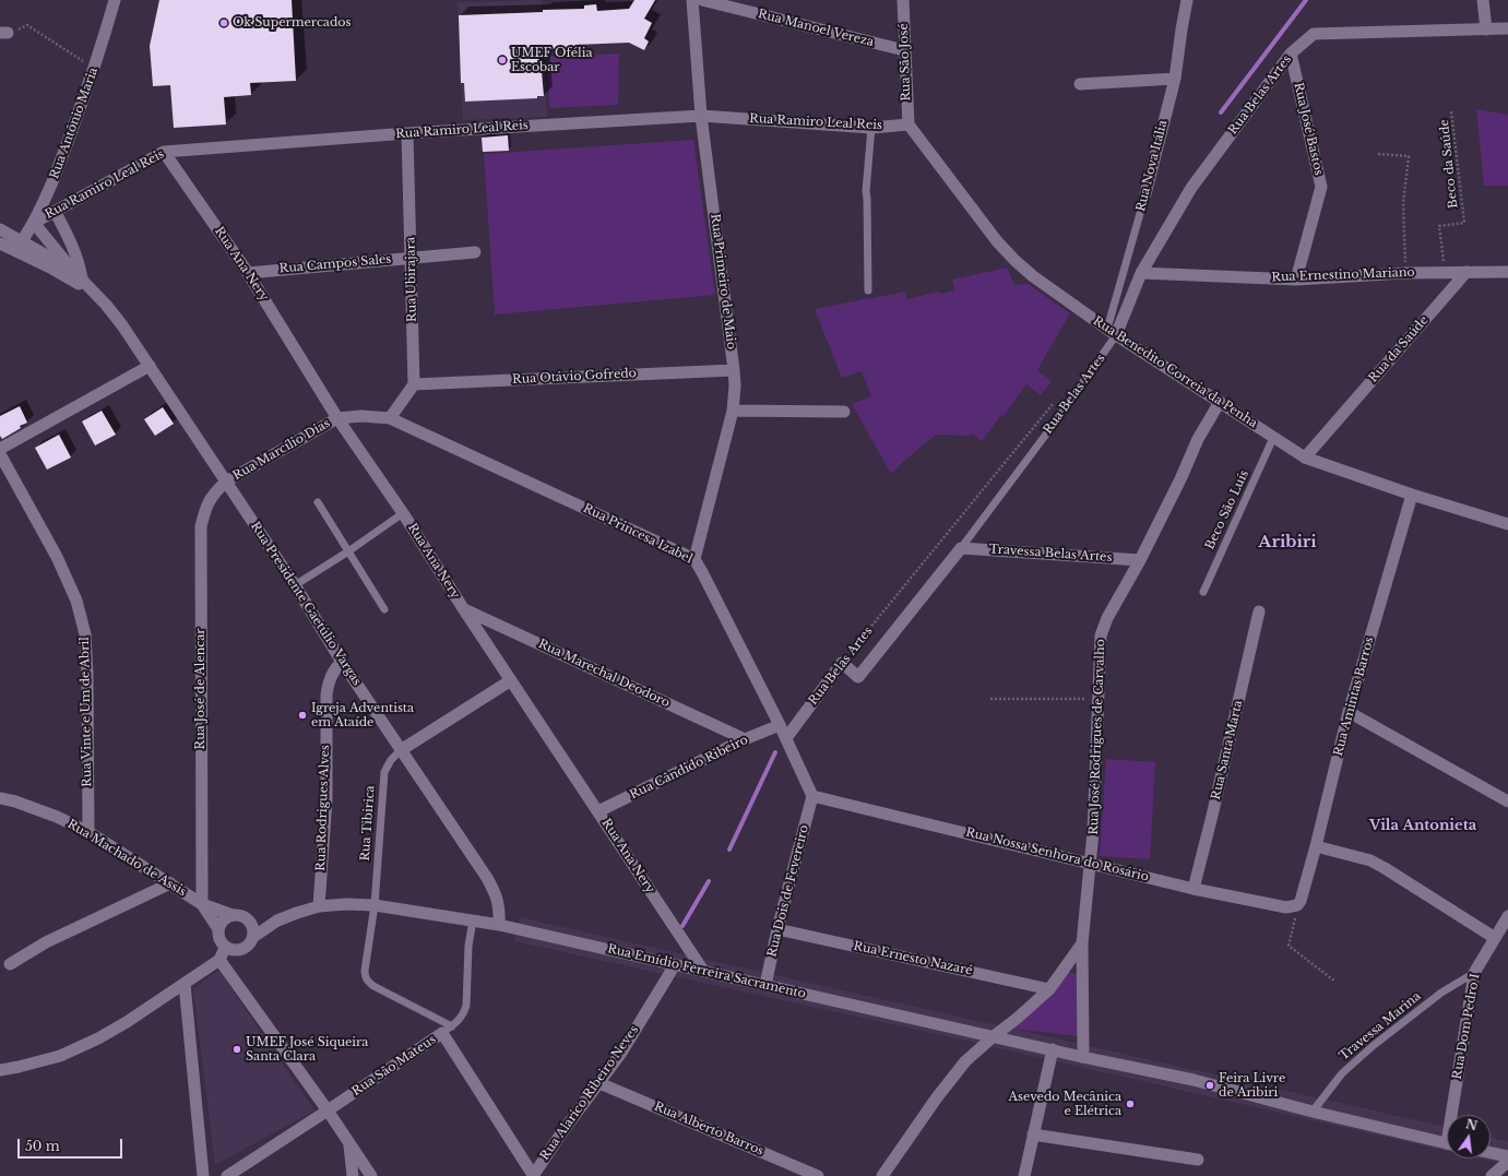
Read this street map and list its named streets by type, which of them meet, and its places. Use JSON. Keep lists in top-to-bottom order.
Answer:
{
  "streets": {
    "street": [
      "Rua Manoel Vereza",
      "Rua São José",
      "Rua Belas Artes",
      "Rua Ramiro Leal Reis",
      "Rua Antônio Maria",
      "Rua José Bastos",
      "Rua Nova Itália",
      "Rua Ana Nery",
      "Rua Campos Sales",
      "Rua Ernestino Mariano",
      "Rua Ubirajara",
      "Rua Primeiro de Maio",
      "Rua da Saúde",
      "Rua Benedito Correia da Penha",
      "Rua Otávio Gofredo",
      "Rua Marcílio Dias",
      "Rua Princesa Izabel",
      "Travessa Belas Artes",
      "Rua Presidente Gaetúlio Vargas",
      "Rua Marechal Deodoro",
      "Rua José de Alencar",
      "Rua Amintas Barros",
      "Rua Vinte e Um de Abril",
      "Rua José Rodrigues de Carvalho",
      "Rua Santa Marta",
      "Rua Cândido Ribeiro",
      "Rua Rodrigues Alves",
      "Rua Nossa Senhora do Rosário",
      "Rua Machado de Assis",
      "Rua Dois de Fevereiro",
      "Rua Ernesto Nazaré",
      "Rua Emídio Ferreira Sacramento",
      "Rua Dom Pedro I",
      "Rua São Mateus",
      "Rua Alarico Ribeiro Neves",
      "Rua Alberto Barros"
    ],
    "lane": ["Beco São Luís", "Rua Tibirica", "Travessa Marina"],
    "path": ["Beco da Saúde"]
  },
  "crossings": [
    ["Rua Manoel Vereza", "Rua São José"],
    ["Rua São José", "Rua Ramiro Leal Reis"],
    ["Rua São José", "Rua Benedito Correia da Penha"],
    ["Rua Belas Artes", "Rua José Bastos"],
    ["Rua Belas Artes", "Rua Nova Itália"],
    ["Rua Belas Artes", "Rua Ernestino Mariano"],
    ["Rua Belas Artes", "Rua Benedito Correia da Penha"],
    ["Rua Belas Artes", "Rua Princesa Izabel"],
    ["Rua Belas Artes", "Travessa Belas Artes"],
    ["Rua Ramiro Leal Reis", "Rua Antônio Maria"],
    ["Rua Ramiro Leal Reis", "Rua Ana Nery"],
    ["Rua Ramiro Leal Reis", "Rua Ubirajara"],
    ["Rua Ramiro Leal Reis", "Rua Primeiro de Maio"],
    ["Rua Ramiro Leal Reis", "Rua Benedito Correia da Penha"],
    ["Rua Antônio Maria", "Rua Presidente Gaetúlio Vargas"],
    ["Rua José Bastos", "Rua Ernestino Mariano"],
    ["Beco da Saúde", "Rua Ernestino Mariano"],
    ["Rua Nova Itália", "Rua Benedito Correia da Penha"],
    ["Rua Ana Nery", "Rua Campos Sales"],
    ["Rua Ana Nery", "Rua Marcílio Dias"],
    ["Rua Ana Nery", "Rua Princesa Izabel"],
    ["Rua Ana Nery", "Rua Marechal Deodoro"],
    ["Rua Ana Nery", "Rua Cândido Ribeiro"],
    ["Rua Ana Nery", "Rua Emídio Ferreira Sacramento"],
    ["Rua Campos Sales", "Rua Ubirajara"],
    ["Rua Ernestino Mariano", "Rua da Saúde"],
    ["Rua Ubirajara", "Rua Otávio Gofredo"],
    ["Rua Primeiro de Maio", "Rua Otávio Gofredo"],
    ["Rua Primeiro de Maio", "Rua Princesa Izabel"],
    ["Rua da Saúde", "Rua Benedito Correia da Penha"],
    ["Rua Benedito Correia da Penha", "Beco São Luís"],
    ["Rua Benedito Correia da Penha", "Rua Amintas Barros"],
    ["Rua Benedito Correia da Penha", "Rua José Rodrigues de Carvalho"],
    ["Rua Marcílio Dias", "Rua Princesa Izabel"],
    ["Rua Marcílio Dias", "Rua Presidente Gaetúlio Vargas"],
    ["Rua Marcílio Dias", "Rua José de Alencar"],
    ["Rua Princesa Izabel", "Rua Cândido Ribeiro"],
    ["Rua Princesa Izabel", "Rua Nossa Senhora do Rosário"],
    ["Rua Princesa Izabel", "Rua Dois de Fevereiro"],
    ["Travessa Belas Artes", "Rua José Rodrigues de Carvalho"],
    ["Rua Presidente Gaetúlio Vargas", "Rua José de Alencar"],
    ["Rua Presidente Gaetúlio Vargas", "Rua Rodrigues Alves"],
    ["Rua Presidente Gaetúlio Vargas", "Rua Tibirica"],
    ["Rua Presidente Gaetúlio Vargas", "Rua Emídio Ferreira Sacramento"],
    ["Rua Marechal Deodoro", "Rua Cândido Ribeiro"],
    ["Rua José de Alencar", "Rua Machado de Assis"],
    ["Rua Amintas Barros", "Rua Nossa Senhora do Rosário"],
    ["Rua Vinte e Um de Abril", "Rua Machado de Assis"],
    ["Rua José Rodrigues de Carvalho", "Rua Nossa Senhora do Rosário"],
    ["Rua José Rodrigues de Carvalho", "Rua Ernesto Nazaré"],
    ["Rua José Rodrigues de Carvalho", "Rua Emídio Ferreira Sacramento"],
    ["Rua Santa Marta", "Rua Nossa Senhora do Rosário"],
    ["Rua Rodrigues Alves", "Rua Emídio Ferreira Sacramento"],
    ["Rua Tibirica", "Rua Emídio Ferreira Sacramento"],
    ["Rua Tibirica", "Rua São Mateus"],
    ["Rua Nossa Senhora do Rosário", "Rua Dois de Fevereiro"],
    ["Rua Machado de Assis", "Rua Emídio Ferreira Sacramento"],
    ["Rua Dois de Fevereiro", "Rua Ernesto Nazaré"],
    ["Rua Dois de Fevereiro", "Rua Emídio Ferreira Sacramento"],
    ["Rua Emídio Ferreira Sacramento", "Travessa Marina"],
    ["Rua Emídio Ferreira Sacramento", "Rua Alarico Ribeiro Neves"],
    ["Travessa Marina", "Rua Dom Pedro I"],
    ["Rua São Mateus", "Rua Alarico Ribeiro Neves"],
    ["Rua Alarico Ribeiro Neves", "Rua Alberto Barros"]
  ],
  "districts": ["Aribiri", "Vila Antonieta"],
  "places": [
    "Ok Supermercados",
    "UMEF Ofélia Escobar",
    "Igreja Adventista em Ataíde",
    "UMEF José Siqueira Santa Clara",
    "Feira Livre de Aribiri",
    "Asevedo Mecânica e Elétrica"
  ],
  "scale_bar": "50 m",
  "north": "top"
}
